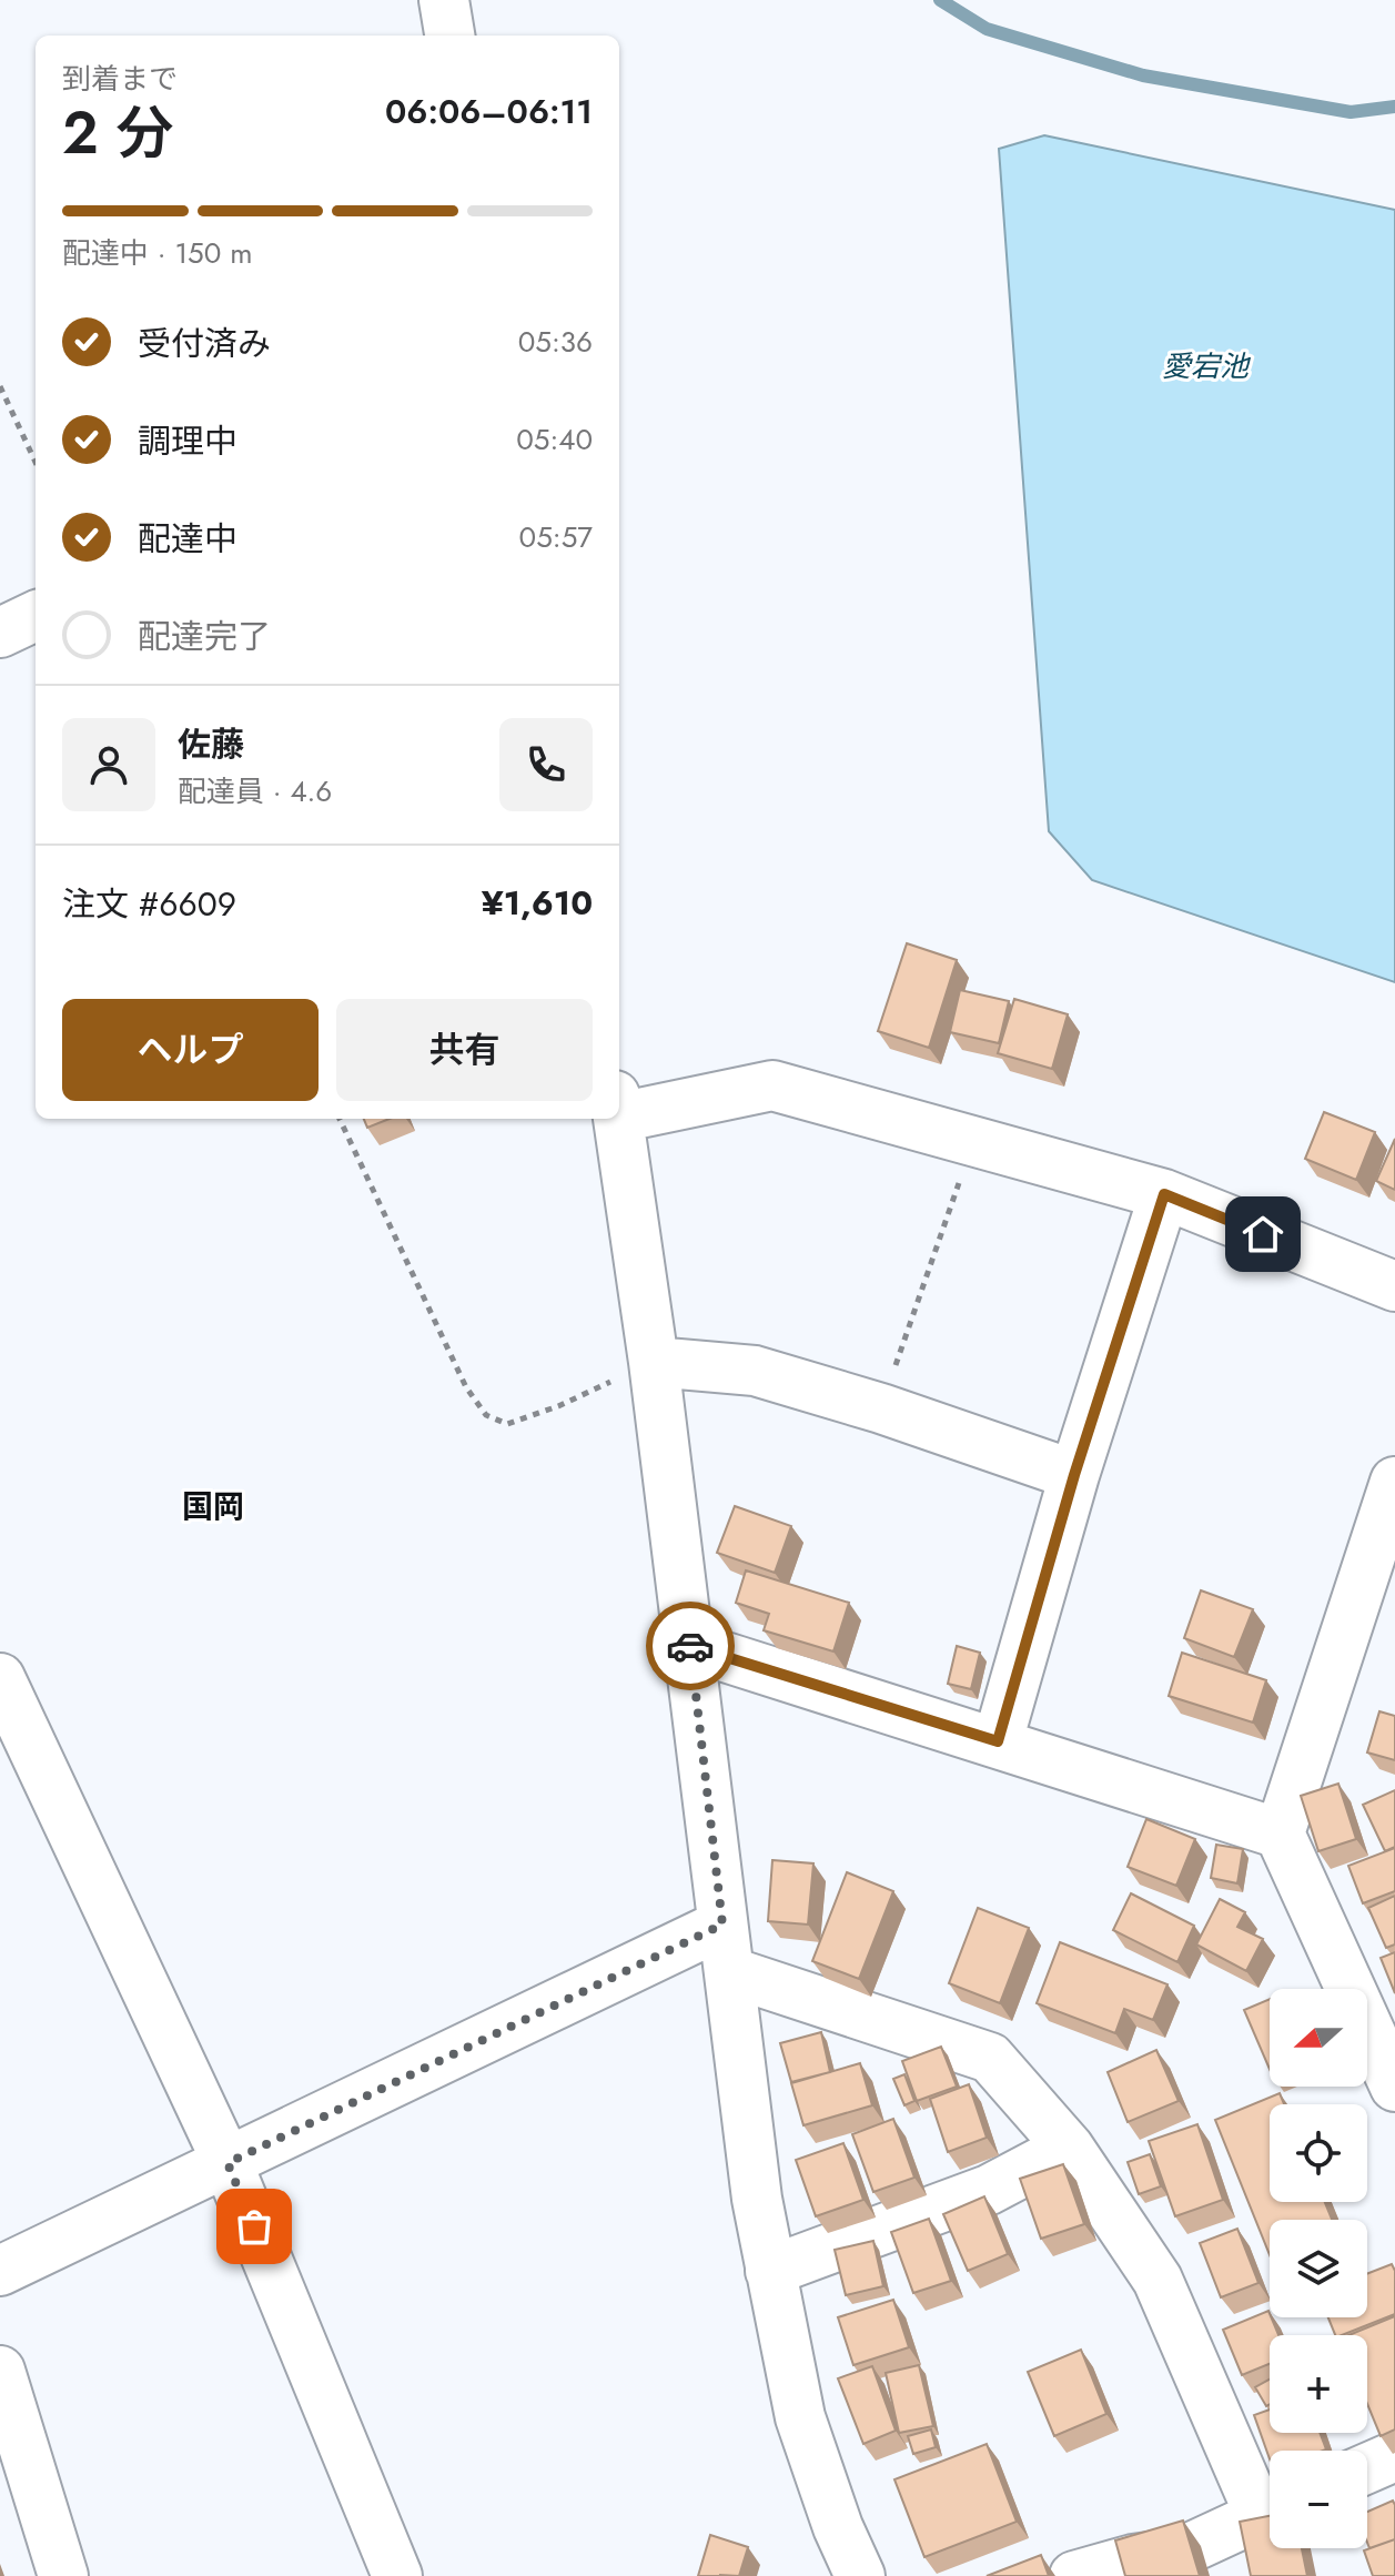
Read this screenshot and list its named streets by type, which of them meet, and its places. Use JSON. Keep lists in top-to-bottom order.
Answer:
{
  "districts": ["国岡"],
  "water": ["愛宕池"],
  "north": "left",
  "page": {
    "heading": ["2 分", "到着まで", "06:06–06:11"],
    "panel": [
      "佐藤",
      "配達員 · 4.6",
      "注文 #6609",
      "¥1,610"
    ],
    "bar": "配達中 · 150 m",
    "list": [
      ["受付済み", "05:36"],
      ["調理中", "05:40"],
      ["配達中", "05:57"],
      "配達完了"
    ],
    "buttons": ["ヘルプ", "共有"],
    "map_buttons": ["+", "−"]
  }
}
